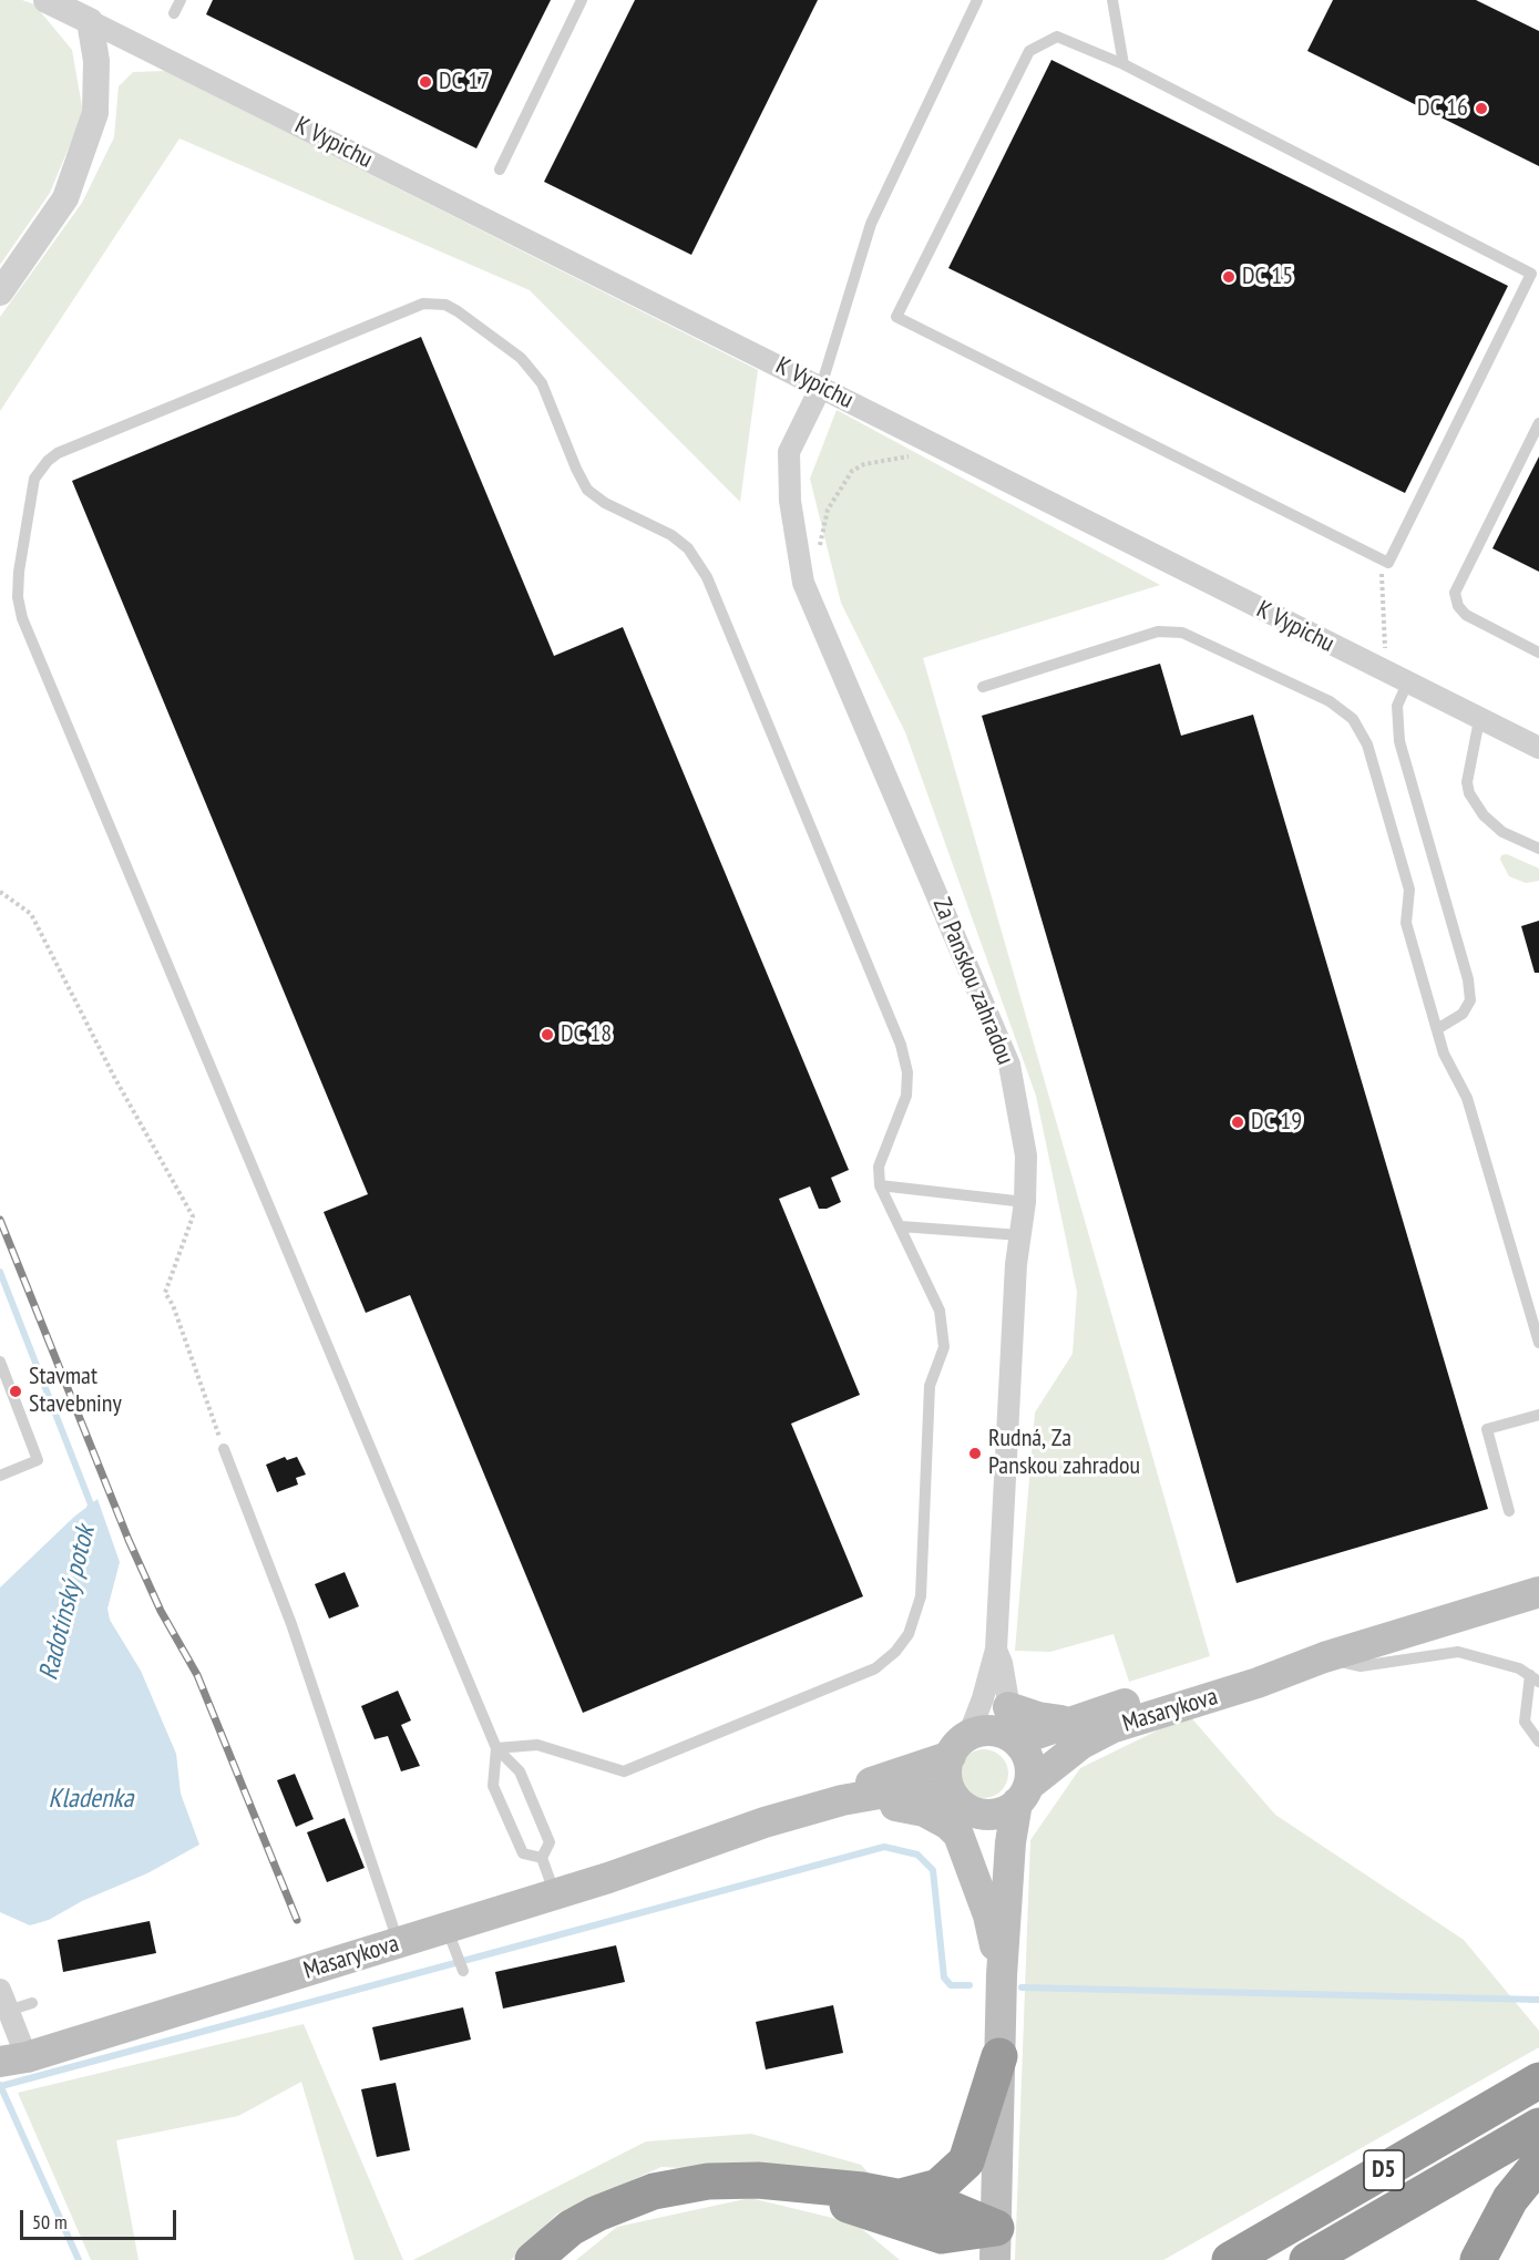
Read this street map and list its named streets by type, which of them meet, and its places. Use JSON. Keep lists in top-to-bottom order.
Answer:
{
  "streets": {
    "highway": ["D5"],
    "main road": ["Masarykova"],
    "street": ["K Vypichu", "Za Panskou zahradou"]
  },
  "crossings": [
    ["K Vypichu", "Za Panskou zahradou"],
    ["Za Panskou zahradou", "Masarykova"]
  ],
  "water": ["Radotínský potok", "Kladenka"],
  "places": [
    "DC 17",
    "DC 16",
    "DC 15",
    "DC 18",
    "DC 19",
    "Stavmat Stavebniny",
    "Rudná, Za Panskou zahradou"
  ],
  "scale_bar": "50 m"
}
